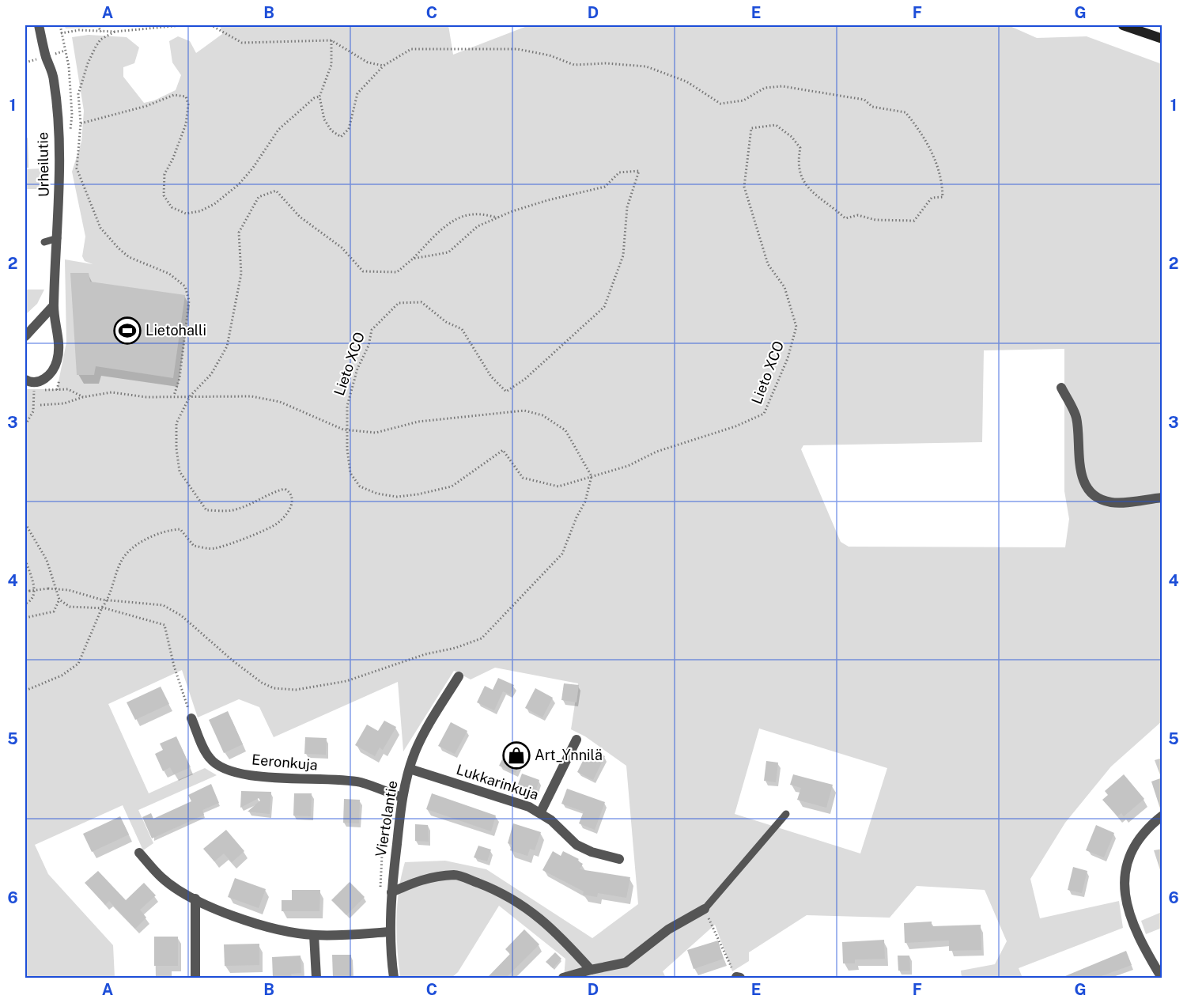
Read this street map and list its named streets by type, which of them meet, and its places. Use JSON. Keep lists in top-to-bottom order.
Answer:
{
  "streets": {
    "street": [
      "Urheilutie",
      "Eeronkuja",
      "Lukkarinkuja",
      "Viertolantie"
    ],
    "path": ["Lieto XCO"]
  },
  "crossings": [
    ["Eeronkuja", "Viertolantie"],
    ["Lukkarinkuja", "Viertolantie"]
  ],
  "places": {
    "sports": ["Lietohalli"],
    "shop": ["Art_Ynnilä"]
  },
  "grid": {
    "columns": [
      "A",
      "B",
      "C",
      "D",
      "E",
      "F",
      "G"
    ],
    "rows": [
      "1",
      "2",
      "3",
      "4",
      "5",
      "6"
    ]
  }
}
